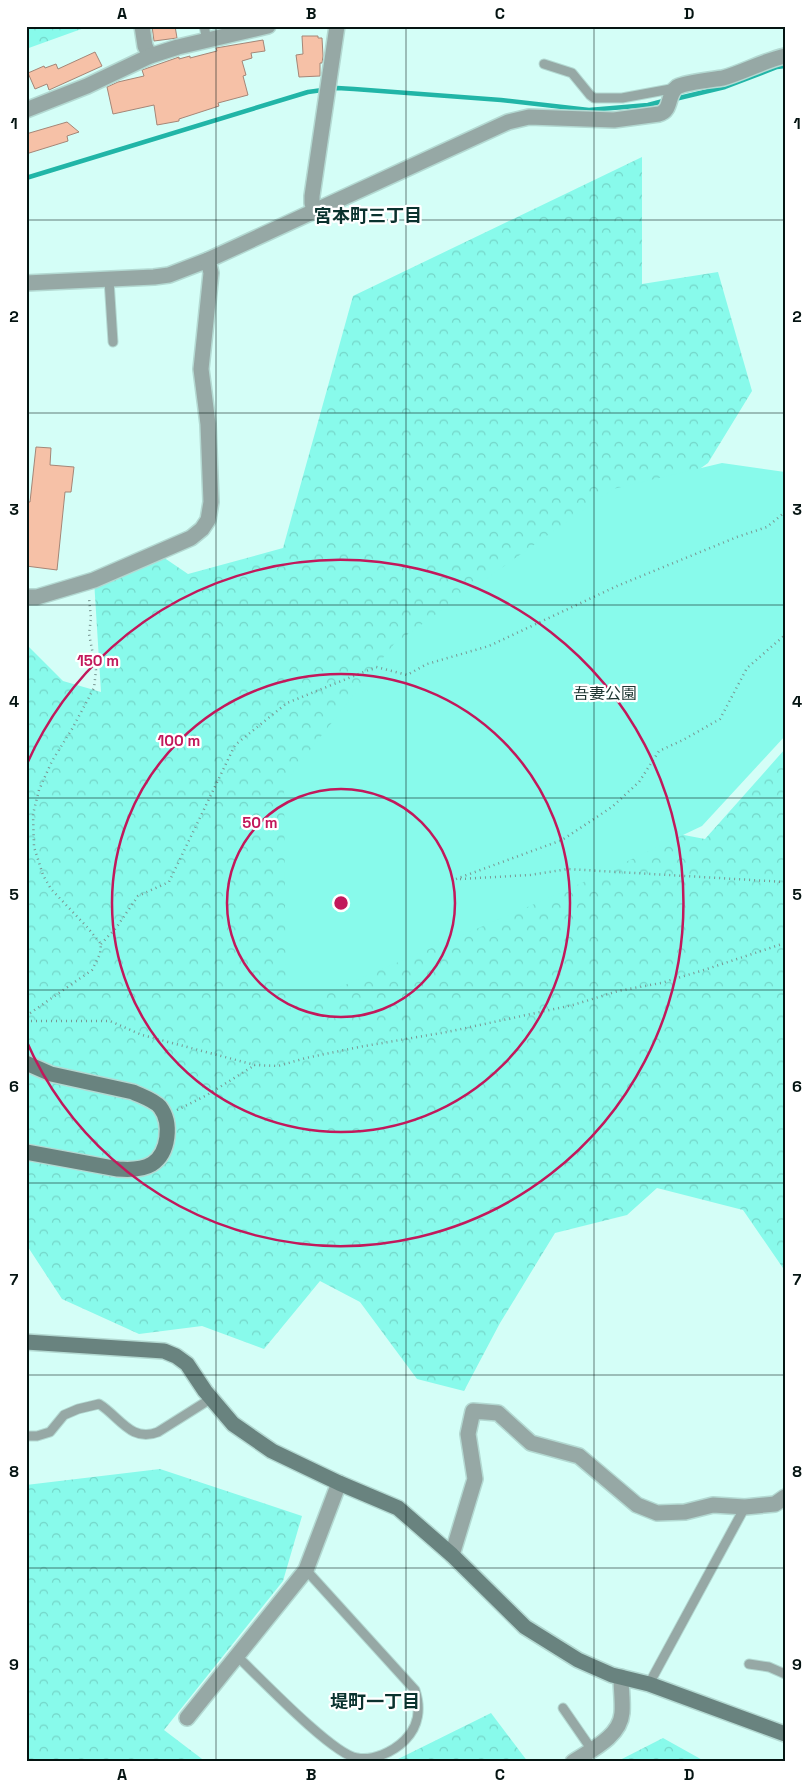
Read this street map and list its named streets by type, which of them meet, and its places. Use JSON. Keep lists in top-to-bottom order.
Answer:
{
  "districts": ["宮本町三丁目", "堤町一丁目"],
  "parks": ["吾妻公園"],
  "grid": {
    "columns": [
      "A",
      "B",
      "C",
      "D"
    ],
    "rows": [
      "1",
      "2",
      "3",
      "4",
      "5",
      "6",
      "7",
      "8",
      "9"
    ]
  },
  "rings": ["150 m", "100 m", "50 m"]
}
